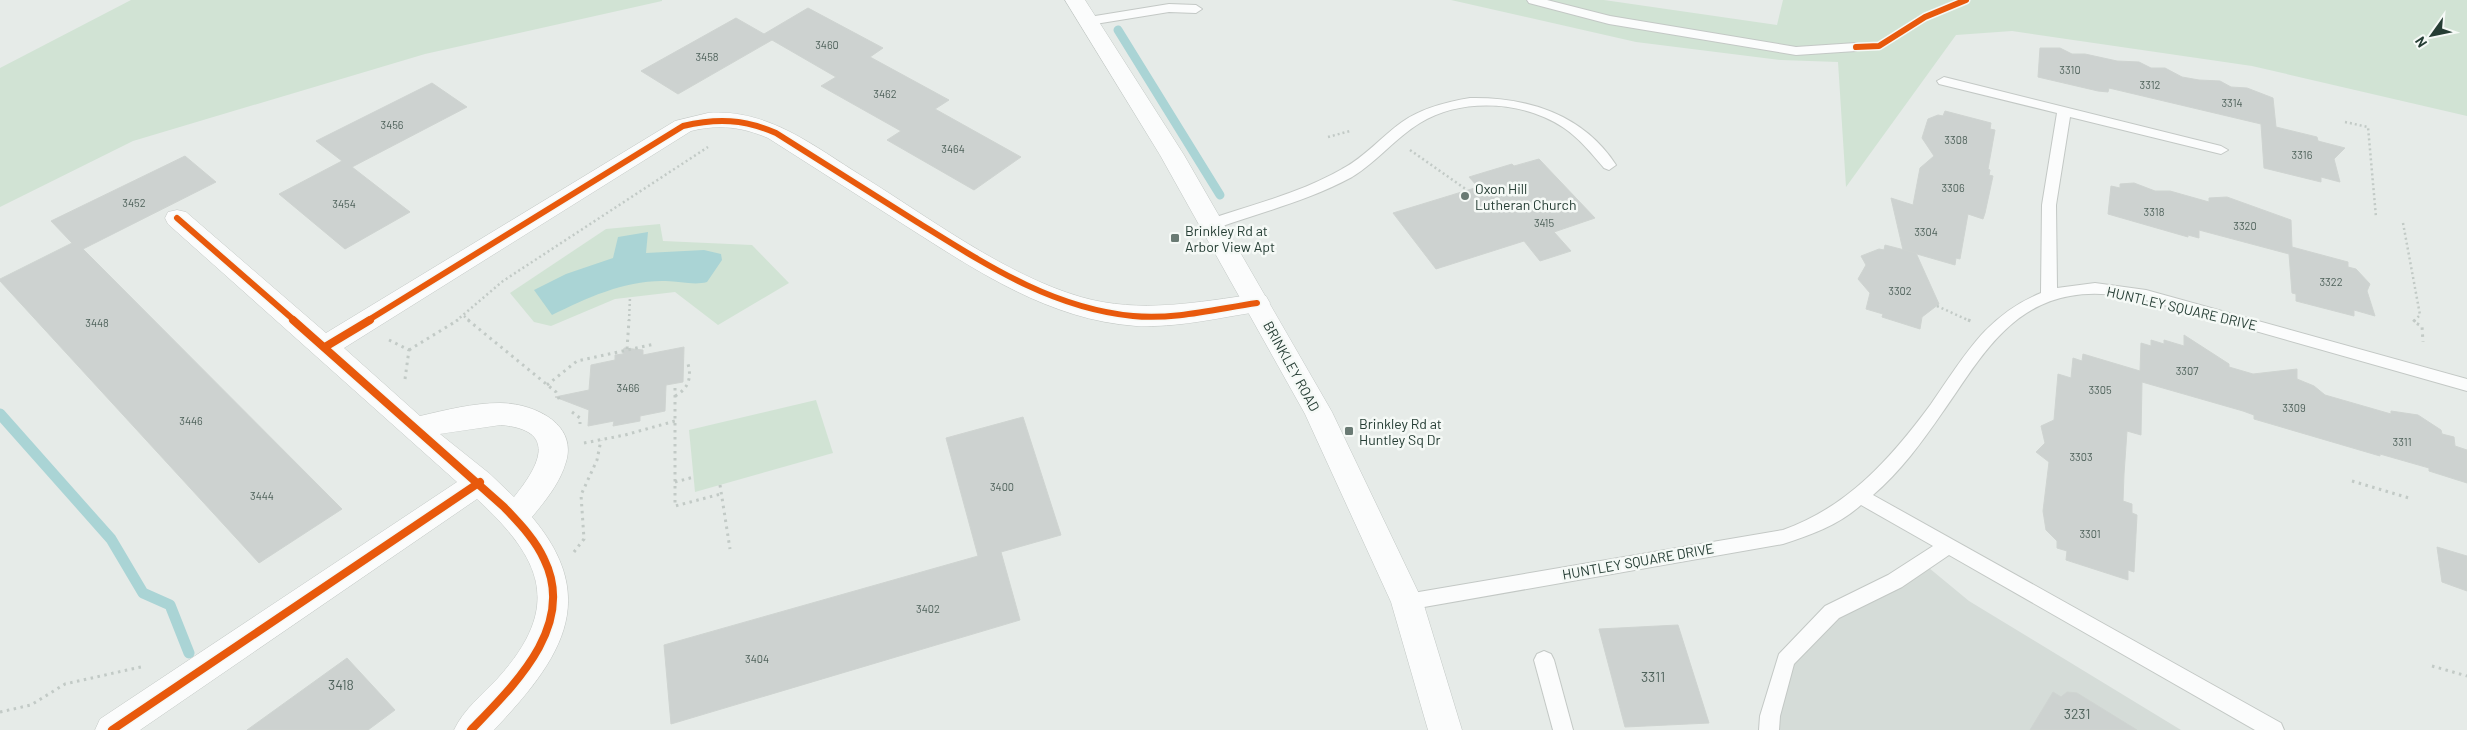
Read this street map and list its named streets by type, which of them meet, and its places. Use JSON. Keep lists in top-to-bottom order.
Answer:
{
  "streets": {
    "street": ["BRINKLEY ROAD"],
    "lane": ["HUNTLEY SQUARE DRIVE"]
  },
  "crossings": [
    ["HUNTLEY SQUARE DRIVE", "BRINKLEY ROAD"]
  ],
  "places": {
    "other": ["Oxon Hill Lutheran Church"],
    "transit": ["Brinkley Rd at Arbor View Apt", "Brinkley Rd at Huntley Sq Dr"]
  },
  "house_numbers": [
    "3460",
    "3458",
    "3310",
    "3312",
    "3462",
    "3314",
    "3456",
    "3308",
    "3464",
    "3316",
    "3306",
    "3452",
    "3454",
    "3318",
    "3415",
    "3320",
    "3304",
    "3322",
    "3302",
    "3448",
    "3307",
    "3466",
    "3305",
    "3309",
    "3446",
    "3311",
    "3303",
    "3400",
    "3444",
    "3301",
    "3402",
    "3404",
    "3311",
    "3418",
    "3231"
  ],
  "north": "bottom left"
}
